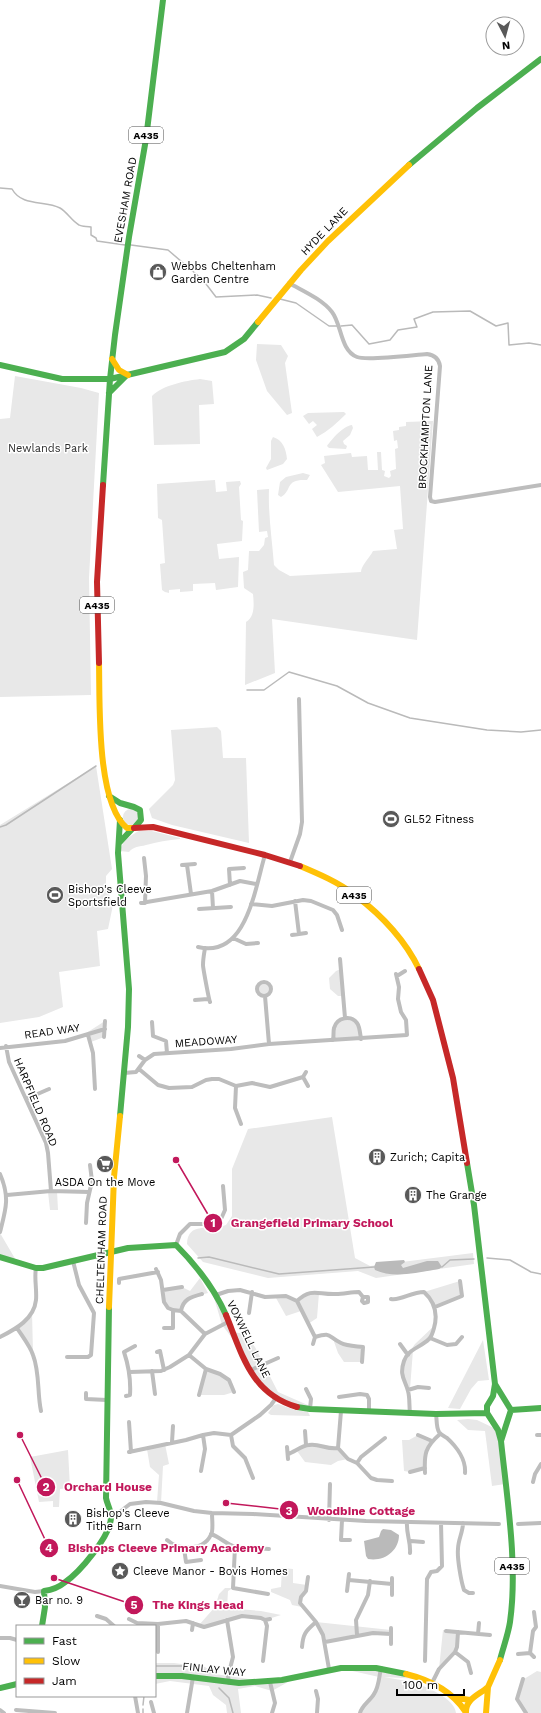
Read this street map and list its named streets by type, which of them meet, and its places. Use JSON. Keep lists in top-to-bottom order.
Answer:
{
  "streets": {
    "street": [
      "A435",
      "EVESHAM ROAD",
      "HYDE LANE",
      "BROCKHAMPTON LANE",
      "READ WAY",
      "MEADOWAY",
      "HARPFIELD ROAD",
      "CHELTENHAM ROAD",
      "VOXWELL LANE",
      "FINLAY WAY"
    ]
  },
  "crossings": [
    ["A435", "EVESHAM ROAD"],
    ["A435", "HYDE LANE"],
    ["A435", "CHELTENHAM ROAD"],
    ["A435", "VOXWELL LANE"],
    ["EVESHAM ROAD", "HYDE LANE"],
    ["HYDE LANE", "BROCKHAMPTON LANE"],
    ["READ WAY", "HARPFIELD ROAD"]
  ],
  "parks": ["Newlands Park"],
  "places": {
    "shop": ["Webbs Cheltenham Garden Centre"],
    "sports": ["GL52 Fitness", "Bishop's Cleeve Sportsfield"],
    "building": ["Zurich; Capita", "The Grange", "Bishop's Cleeve Tithe Barn"],
    "other": [
      "Grangefield Primary School",
      "Orchard House",
      "Bishops Cleeve Primary Academy",
      "Woodbine Cottage",
      "The Kings Head"
    ],
    "supermarket": ["ASDA On the Move"],
    "place": ["Cleeve Manor - Bovis Homes"],
    "bar": ["Bar no. 9"]
  },
  "legend": ["Fast", "Slow", "Jam"],
  "scale_bar": "100 m",
  "north": "bottom"
}
